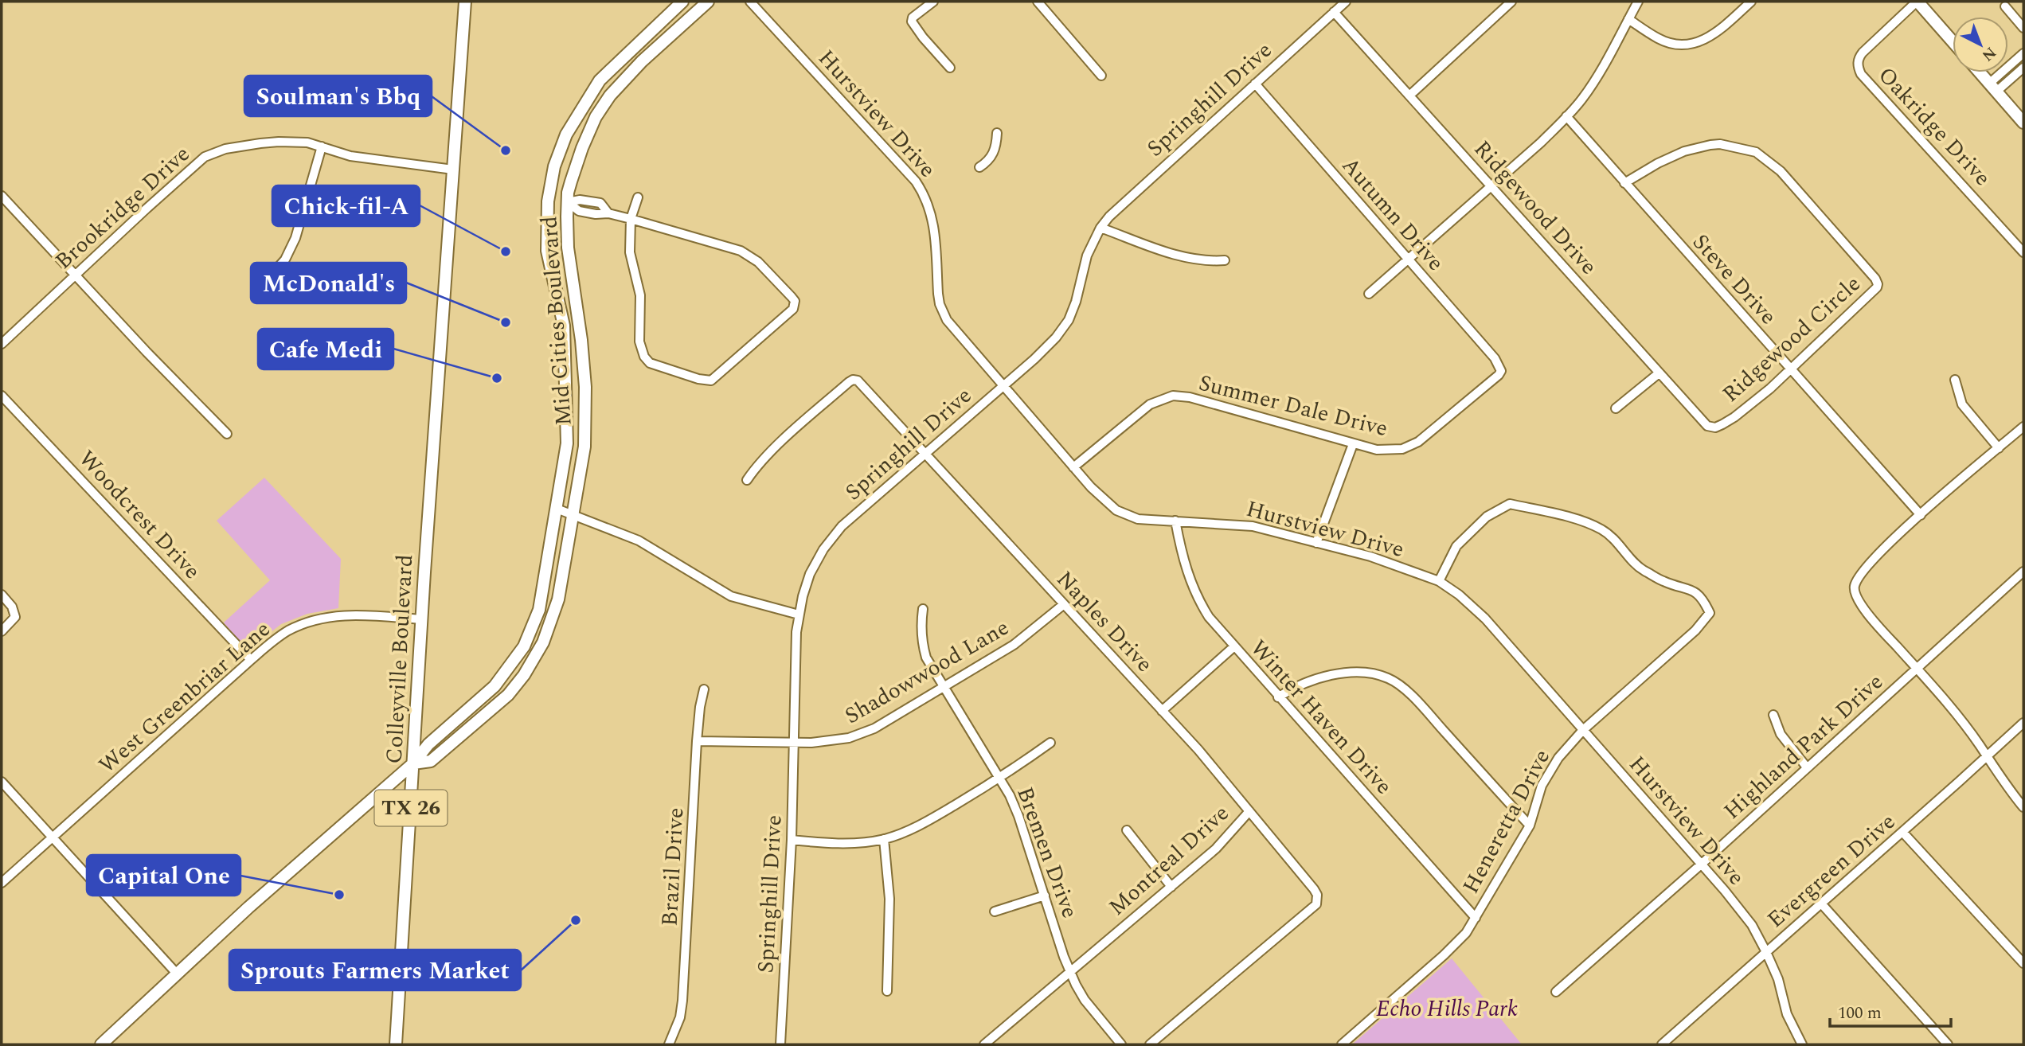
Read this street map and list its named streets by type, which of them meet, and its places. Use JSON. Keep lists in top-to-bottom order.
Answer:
{
  "streets": {
    "main road": ["Mid Cities Boulevard", "Colleyville Boulevard", "TX 26"],
    "street": [
      "Springhill Drive",
      "Hurstview Drive",
      "Oakridge Drive",
      "Brookridge Drive",
      "Ridgewood Drive",
      "Autumn Drive",
      "Steve Drive",
      "Ridgewood Circle",
      "Summer Dale Drive",
      "Woodcrest Drive",
      "Naples Drive",
      "Shadowwood Lane",
      "West Greenbriar Lane",
      "Winter Haven Drive",
      "Highland Park Drive",
      "Heneretta Drive",
      "Bremen Drive",
      "Montreal Drive",
      "Brazil Drive",
      "Evergreen Drive"
    ]
  },
  "crossings": [
    ["Springhill Drive", "Hurstview Drive"],
    ["Springhill Drive", "Ridgewood Drive"],
    ["Springhill Drive", "Autumn Drive"],
    ["Springhill Drive", "Naples Drive"],
    ["Springhill Drive", "Shadowwood Lane"],
    ["Hurstview Drive", "Summer Dale Drive"],
    ["Hurstview Drive", "Winter Haven Drive"],
    ["Hurstview Drive", "Highland Park Drive"],
    ["Hurstview Drive", "Heneretta Drive"],
    ["Hurstview Drive", "Evergreen Drive"],
    ["Brookridge Drive", "Colleyville Boulevard"],
    ["Brookridge Drive", "TX 26"],
    ["Ridgewood Drive", "Ridgewood Circle"],
    ["Autumn Drive", "Summer Dale Drive"],
    ["Steve Drive", "Ridgewood Circle"],
    ["Mid Cities Boulevard", "Colleyville Boulevard"],
    ["Woodcrest Drive", "West Greenbriar Lane"],
    ["Naples Drive", "Shadowwood Lane"],
    ["Naples Drive", "Montreal Drive"],
    ["Colleyville Boulevard", "West Greenbriar Lane"],
    ["Colleyville Boulevard", "TX 26"],
    ["Shadowwood Lane", "Bremen Drive"],
    ["Shadowwood Lane", "Brazil Drive"],
    ["Winter Haven Drive", "Heneretta Drive"],
    ["Bremen Drive", "Montreal Drive"]
  ],
  "parks": ["Echo Hills Park"],
  "places": [
    "Soulman's Bbq",
    "Chick-fil-A",
    "McDonald's",
    "Cafe Medi",
    "Capital One",
    "Sprouts Farmers Market"
  ],
  "scale_bar": "100 m",
  "north": "bottom right"
}
